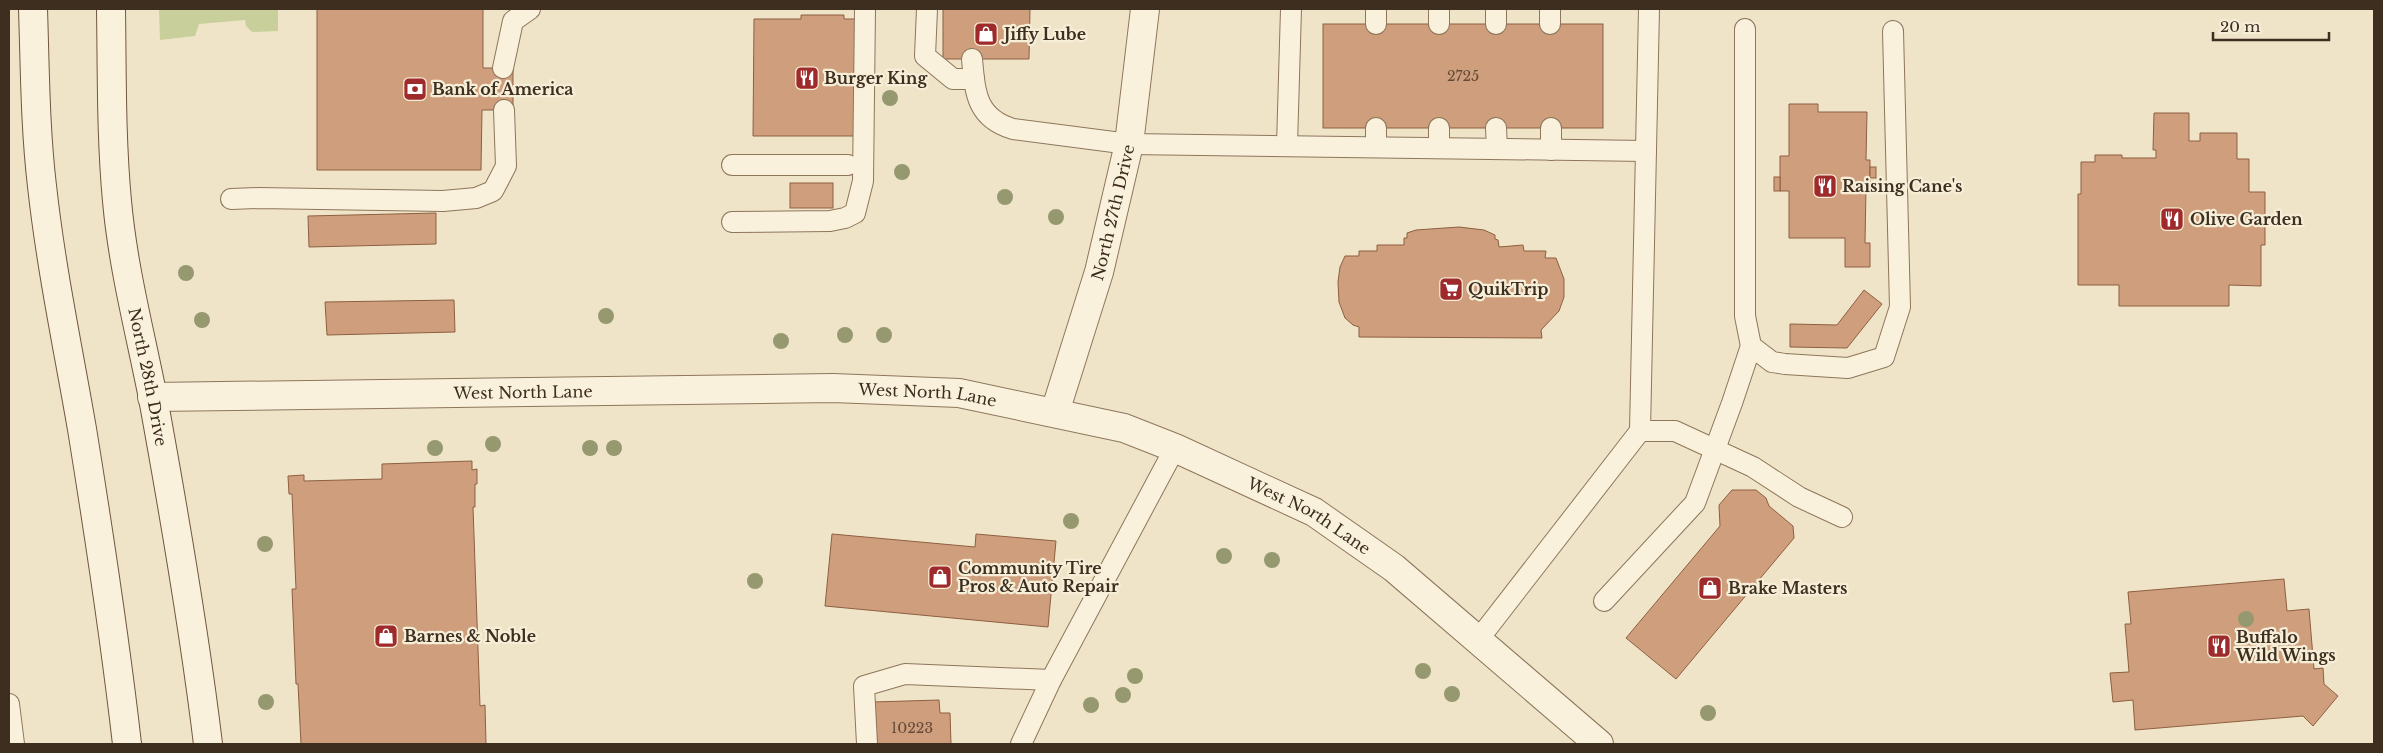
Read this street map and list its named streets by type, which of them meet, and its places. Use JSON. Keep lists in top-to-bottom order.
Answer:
{
  "streets": {
    "street": ["North 27th Drive", "North 28th Drive", "West North Lane"]
  },
  "crossings": [
    ["North 27th Drive", "West North Lane"],
    ["North 28th Drive", "West North Lane"]
  ],
  "places": {
    "shop": [
      "Jiffy Lube",
      "Community Tire Pros & Auto Repair",
      "Brake Masters",
      "Barnes & Noble"
    ],
    "restaurant": [
      "Burger King",
      "Raising Cane's",
      "Olive Garden",
      "Buffalo Wild Wings"
    ],
    "bank": ["Bank of America"],
    "supermarket": ["QuikTrip"]
  },
  "house_numbers": ["2725", "10223"],
  "scale_bar": "20 m"
}
